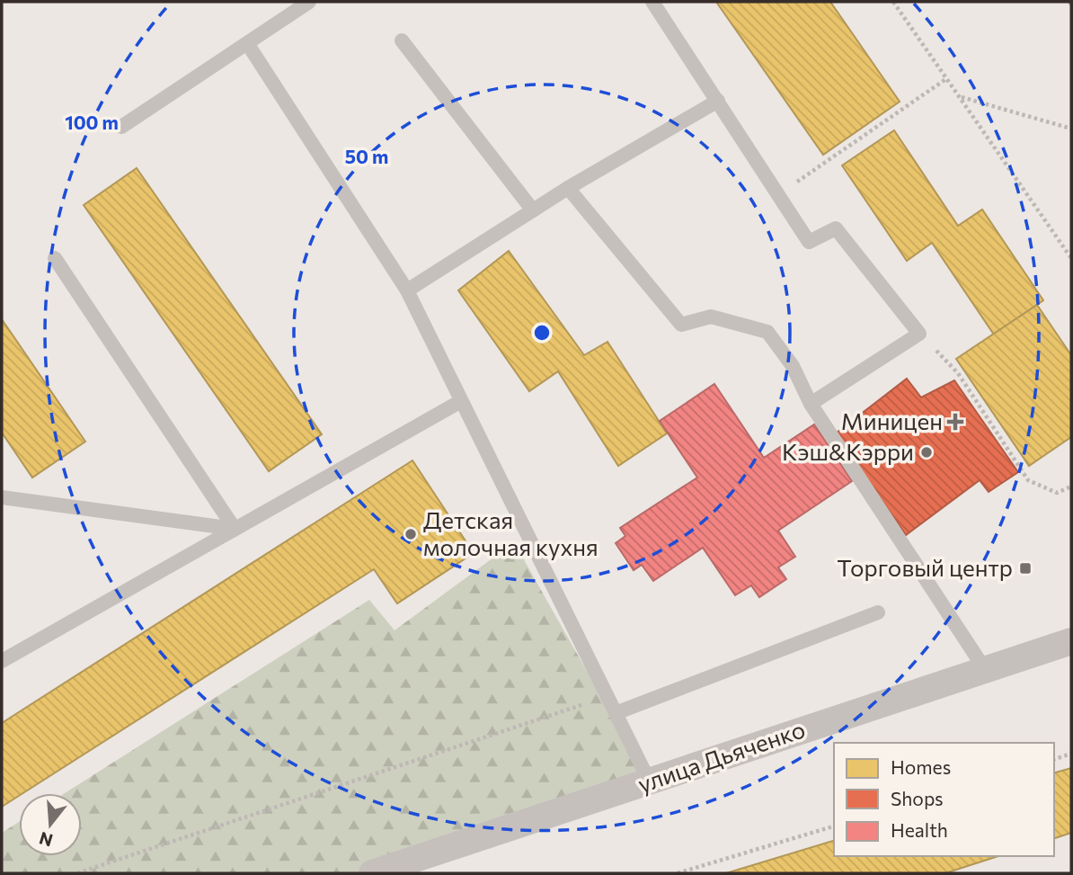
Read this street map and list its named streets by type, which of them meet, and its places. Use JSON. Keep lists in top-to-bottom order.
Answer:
{
  "streets": {
    "street": ["улица Дьяченко"]
  },
  "places": {
    "health": ["Миницен"],
    "other": ["Кэш&Кэрри", "Детская молочная кухня"],
    "transit": ["Торговый центр"]
  },
  "legend": ["Homes", "Shops", "Health"],
  "north": "bottom",
  "rings": ["100 m", "50 m"]
}
